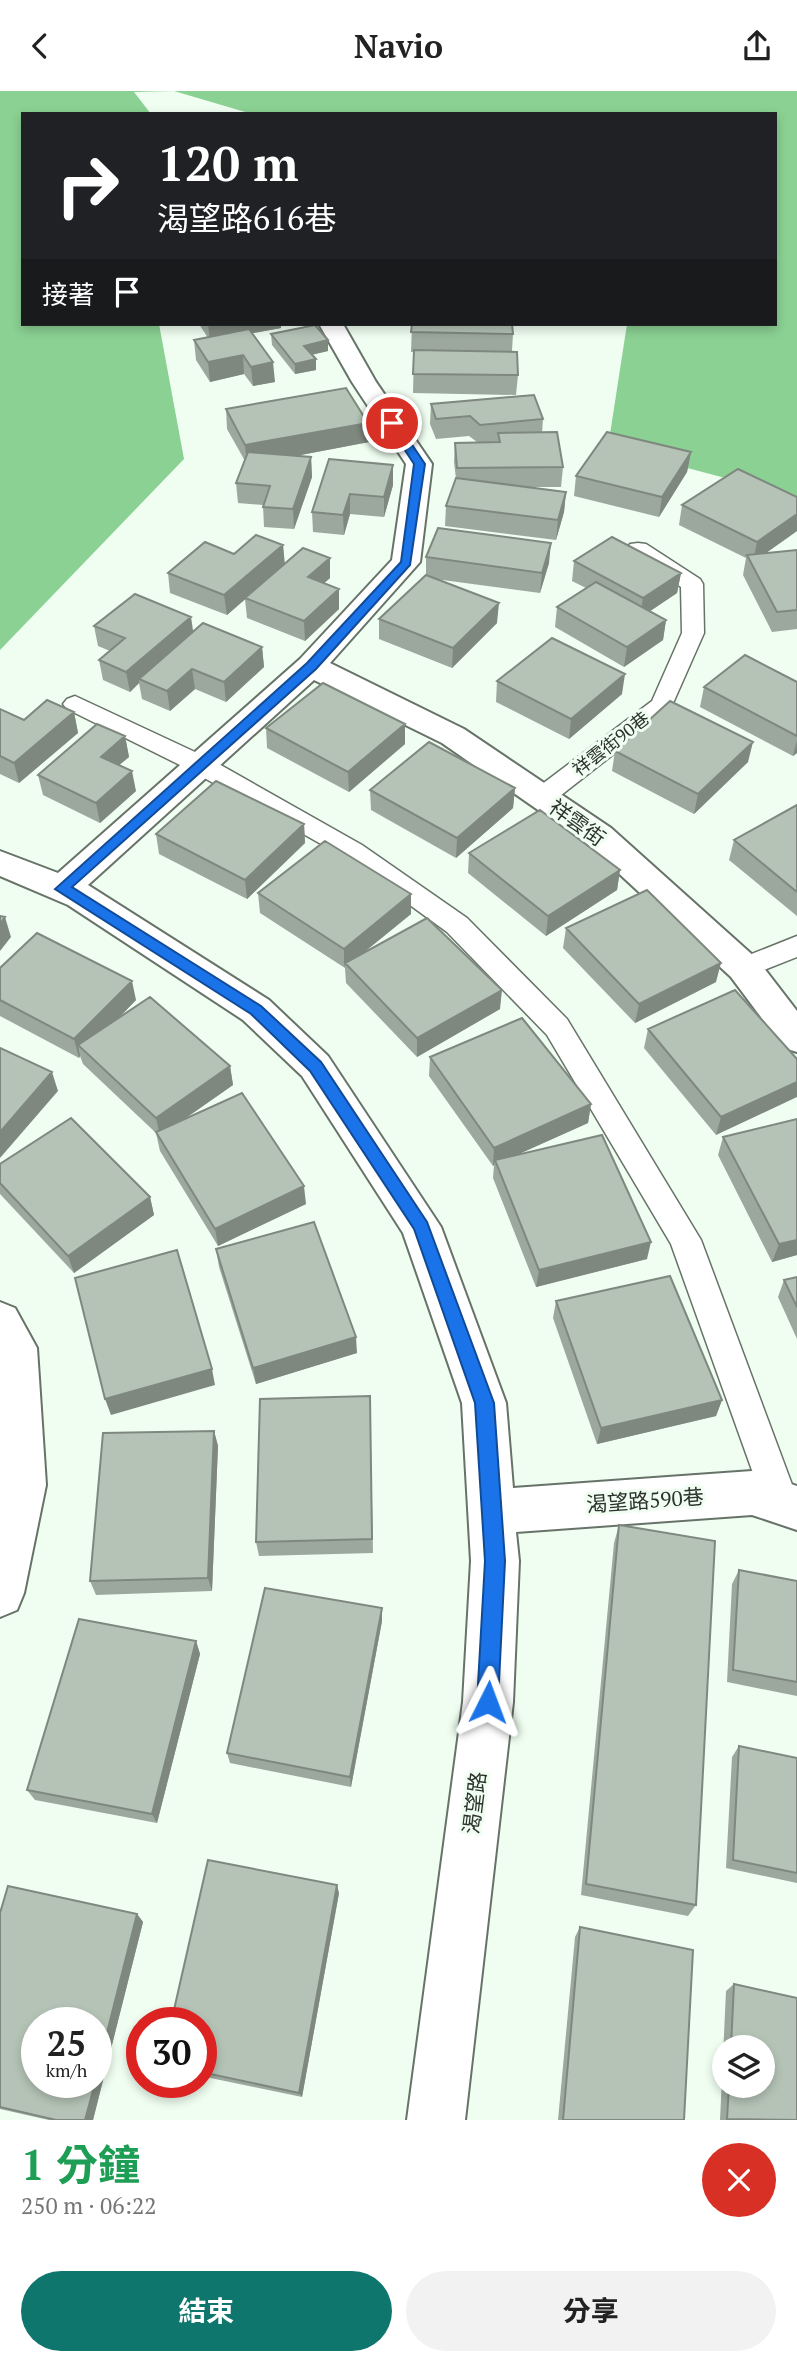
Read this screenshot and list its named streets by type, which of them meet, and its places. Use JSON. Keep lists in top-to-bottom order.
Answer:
{
  "streets": {
    "street": ["祥雲街", "渴望路590巷", "渴望路"],
    "lane": ["祥雲街90巷"]
  },
  "crossings": [
    ["祥雲街90巷", "祥雲街"],
    ["渴望路590巷", "渴望路"]
  ],
  "page": {
    "header": "Navio",
    "turn": ["120 m", "渴望路616巷"],
    "then": "接著",
    "speed": "25 km/h",
    "limit": "30",
    "heading": ["1 分鐘", "250 m · 06:22"],
    "buttons": ["結束", "分享"]
  }
}
